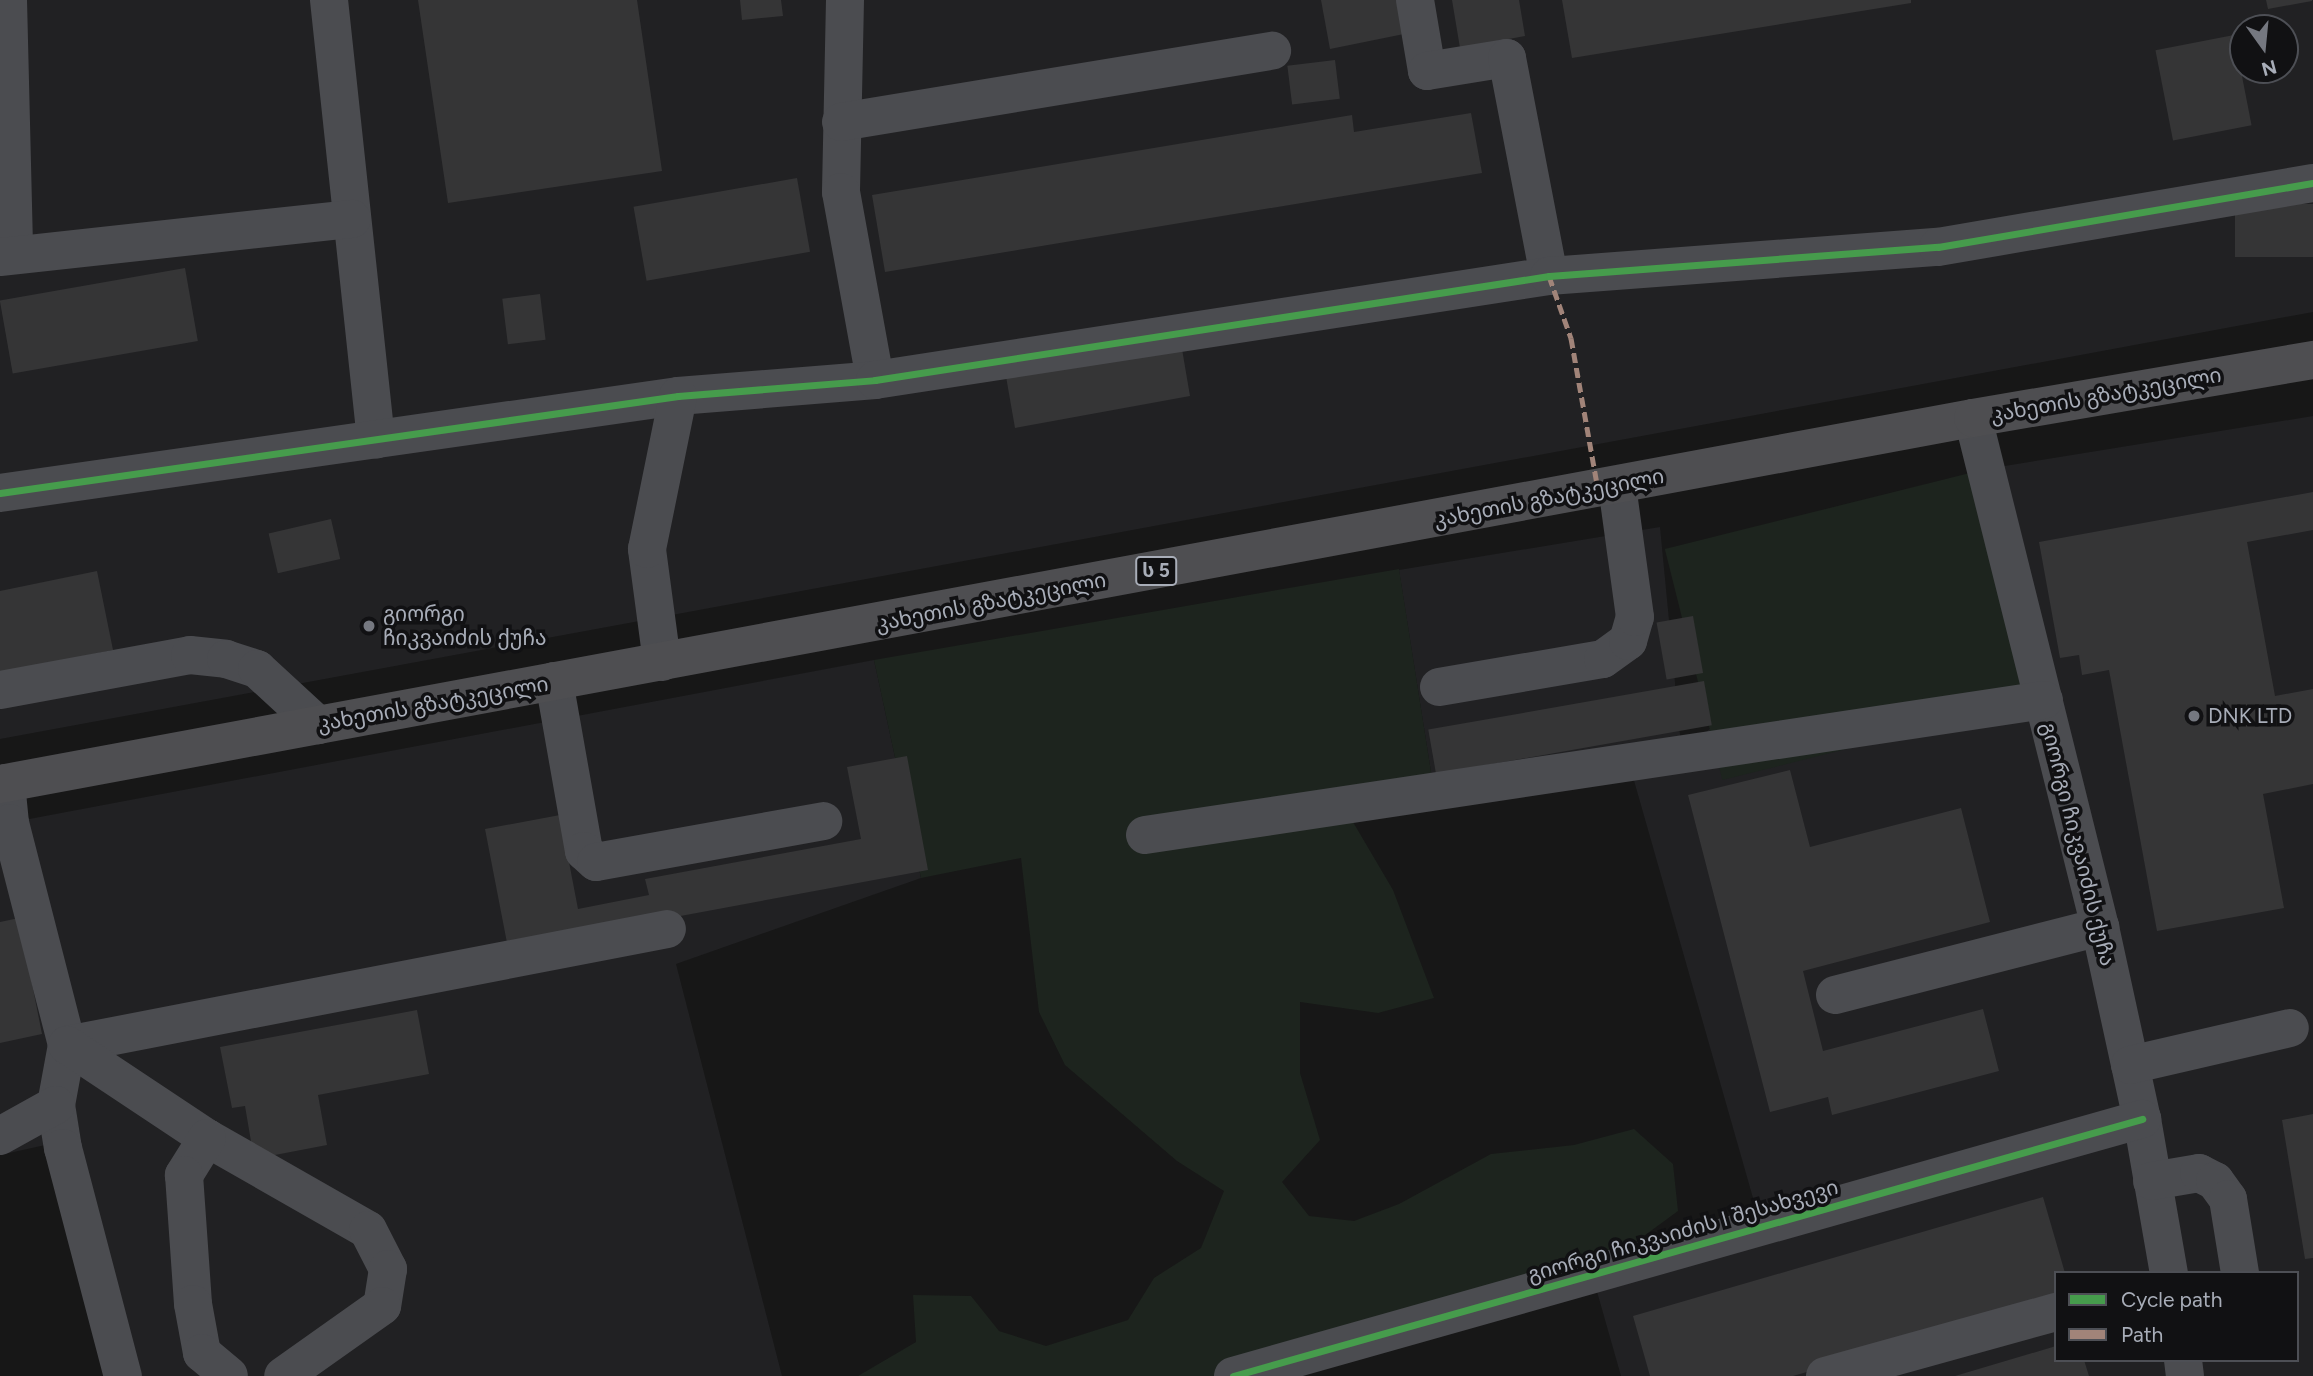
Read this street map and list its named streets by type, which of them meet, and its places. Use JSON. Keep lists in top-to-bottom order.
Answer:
{
  "streets": {
    "highway": ["კახეთის გზატკეცილი", "ს 5"],
    "street": ["გიორგი ჩიკვაიძის ქუჩა", "გიორგი ჩიკვაიძის I შესახვევი"]
  },
  "crossings": [
    ["კახეთის გზატკეცილი", "გიორგი ჩიკვაიძის ქუჩა"],
    ["გიორგი ჩიკვაიძის ქუჩა", "გიორგი ჩიკვაიძის I შესახვევი"]
  ],
  "places": ["გიორგი ჩიკვაიძის ქუჩა", "DNK LTD"],
  "legend": ["Cycle path", "Path"],
  "north": "bottom"
}
